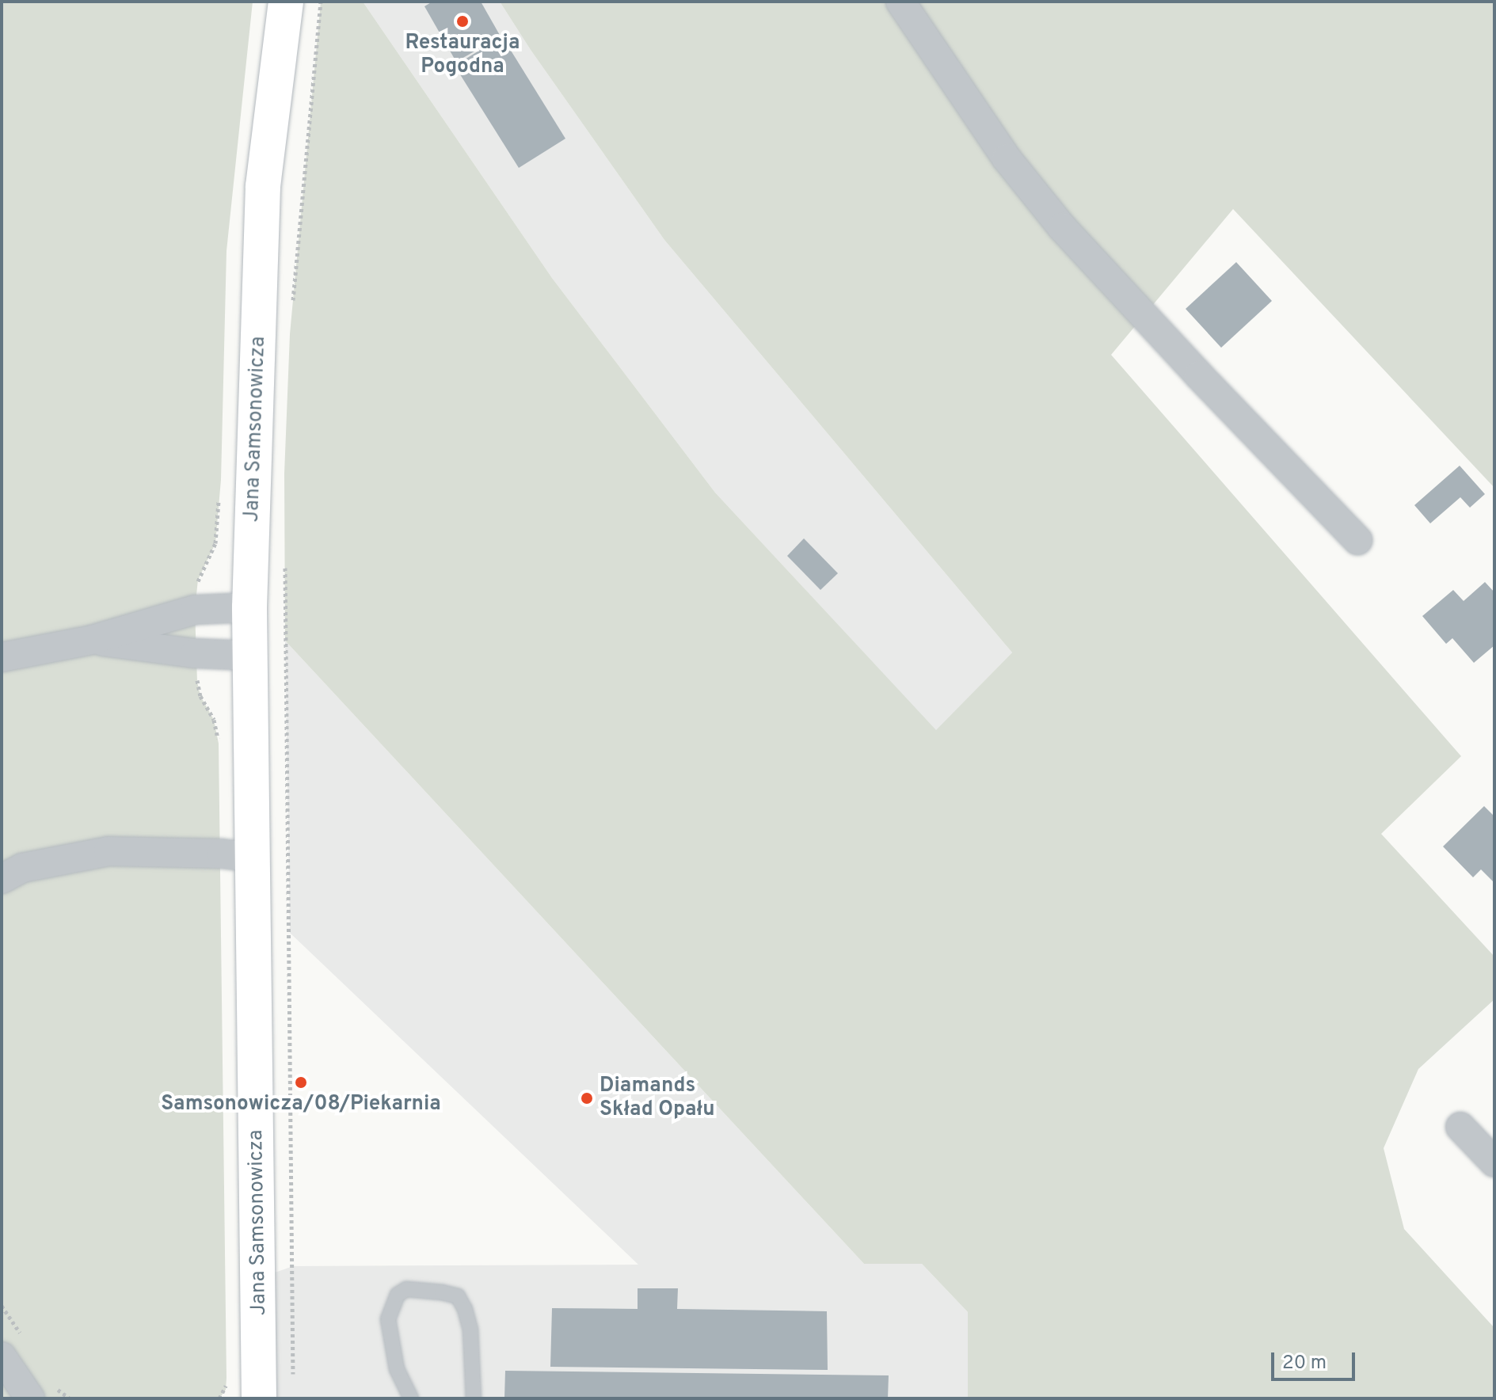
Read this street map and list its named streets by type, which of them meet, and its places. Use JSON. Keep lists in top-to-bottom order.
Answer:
{
  "streets": {
    "main road": ["Jana Samsonowicza"]
  },
  "places": ["Restauracja Pogodna", "Samsonowicza/08/Piekarnia", "Diamands Skład Opału"],
  "scale_bar": "20 m"
}
